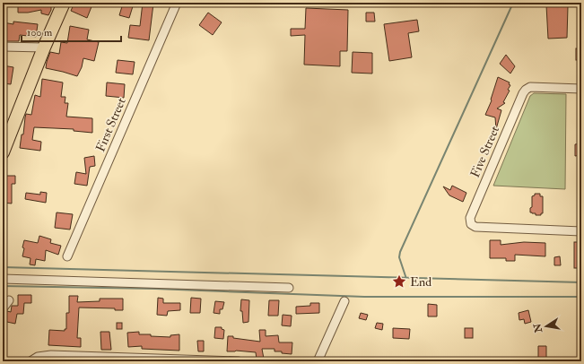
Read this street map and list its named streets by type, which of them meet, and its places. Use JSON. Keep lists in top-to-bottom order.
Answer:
{
  "streets": {
    "street": ["First Street", "Five Street"]
  },
  "places": {
    "place": ["End"]
  },
  "scale_bar": "100 m",
  "north": "left"
}
